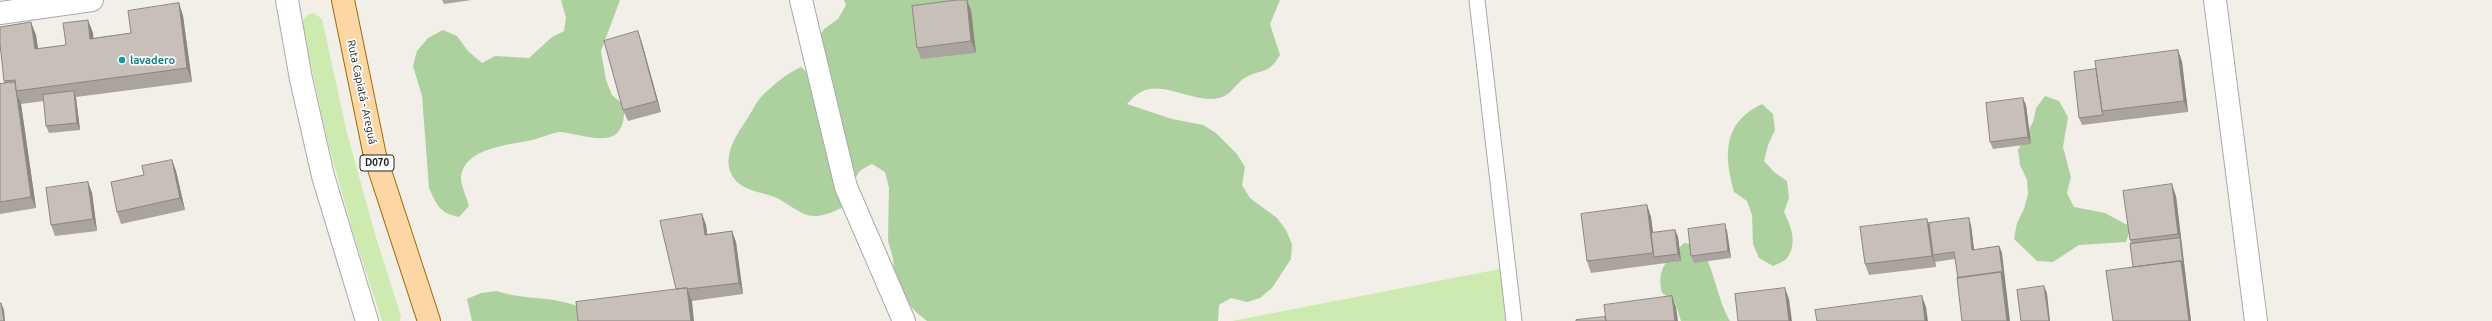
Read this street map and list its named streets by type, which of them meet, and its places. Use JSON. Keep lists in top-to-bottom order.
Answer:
{
  "streets": {
    "main road": ["Ruta Capiatá - Areguá", "D070"]
  },
  "places": ["lavadero"]
}
